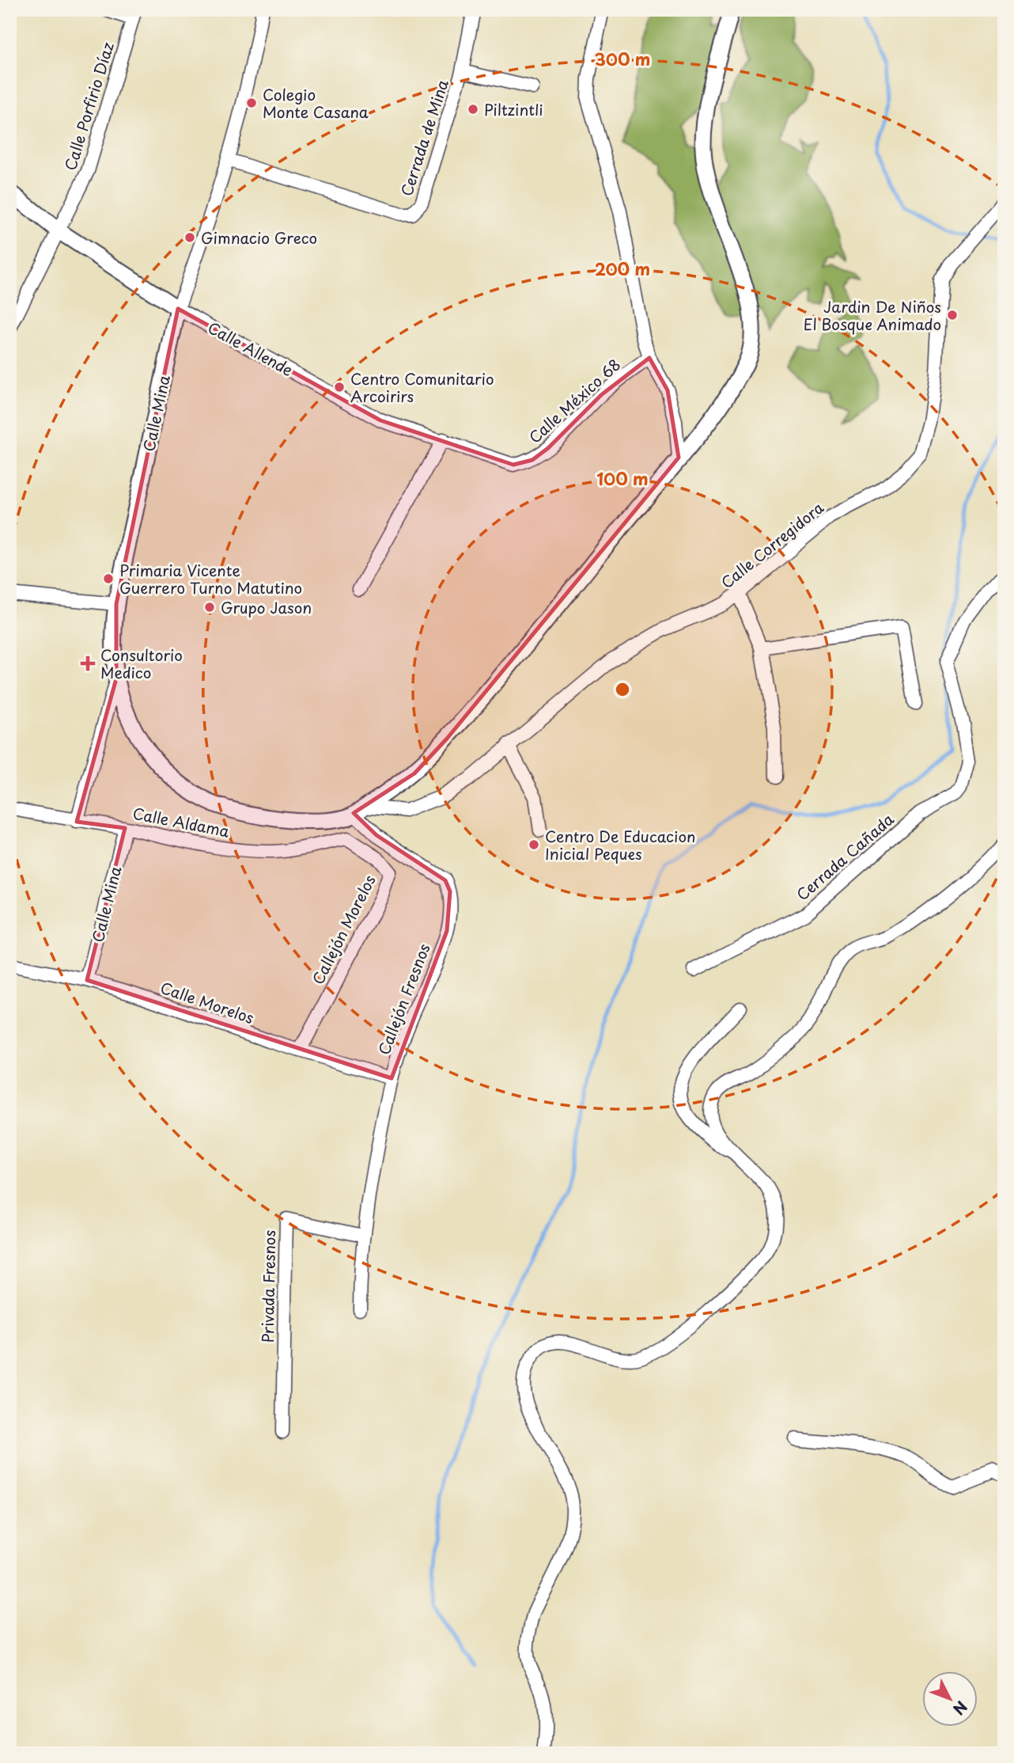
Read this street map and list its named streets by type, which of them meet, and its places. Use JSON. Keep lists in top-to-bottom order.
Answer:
{
  "streets": {
    "street": [
      "Calle Porfirio Díaz",
      "Cerrada de Mina",
      "Calle Allende",
      "Calle México 68",
      "Calle Mina",
      "Calle Corregidora",
      "Calle Aldama",
      "Cerrada Cañada",
      "Callejón Morelos",
      "Callejón Fresnos",
      "Calle Morelos",
      "Privada Fresnos"
    ]
  },
  "crossings": [
    ["Calle Porfirio Díaz", "Calle Allende"],
    ["Cerrada de Mina", "Calle Mina"],
    ["Calle Allende", "Calle México 68"],
    ["Calle Allende", "Calle Mina"],
    ["Calle Mina", "Calle Aldama"],
    ["Calle Mina", "Calle Morelos"],
    ["Calle Corregidora", "Callejón Fresnos"],
    ["Calle Aldama", "Callejón Morelos"],
    ["Callejón Morelos", "Calle Morelos"],
    ["Callejón Fresnos", "Calle Morelos"],
    ["Callejón Fresnos", "Privada Fresnos"]
  ],
  "places": {
    "other": [
      "Colegio Monte Casana",
      "Piltzintli",
      "Gimnacio Greco",
      "Jardin De Niños El Bosque Animado",
      "Centro Comunitario Arcoirirs",
      "Primaria Vicente Guerrero Turno Matutino",
      "Grupo Jason",
      "Centro De Educacion Inicial Peques"
    ],
    "health": ["Consultorio Medico"]
  },
  "north": "bottom right",
  "rings": ["300 m", "200 m", "100 m"]
}
